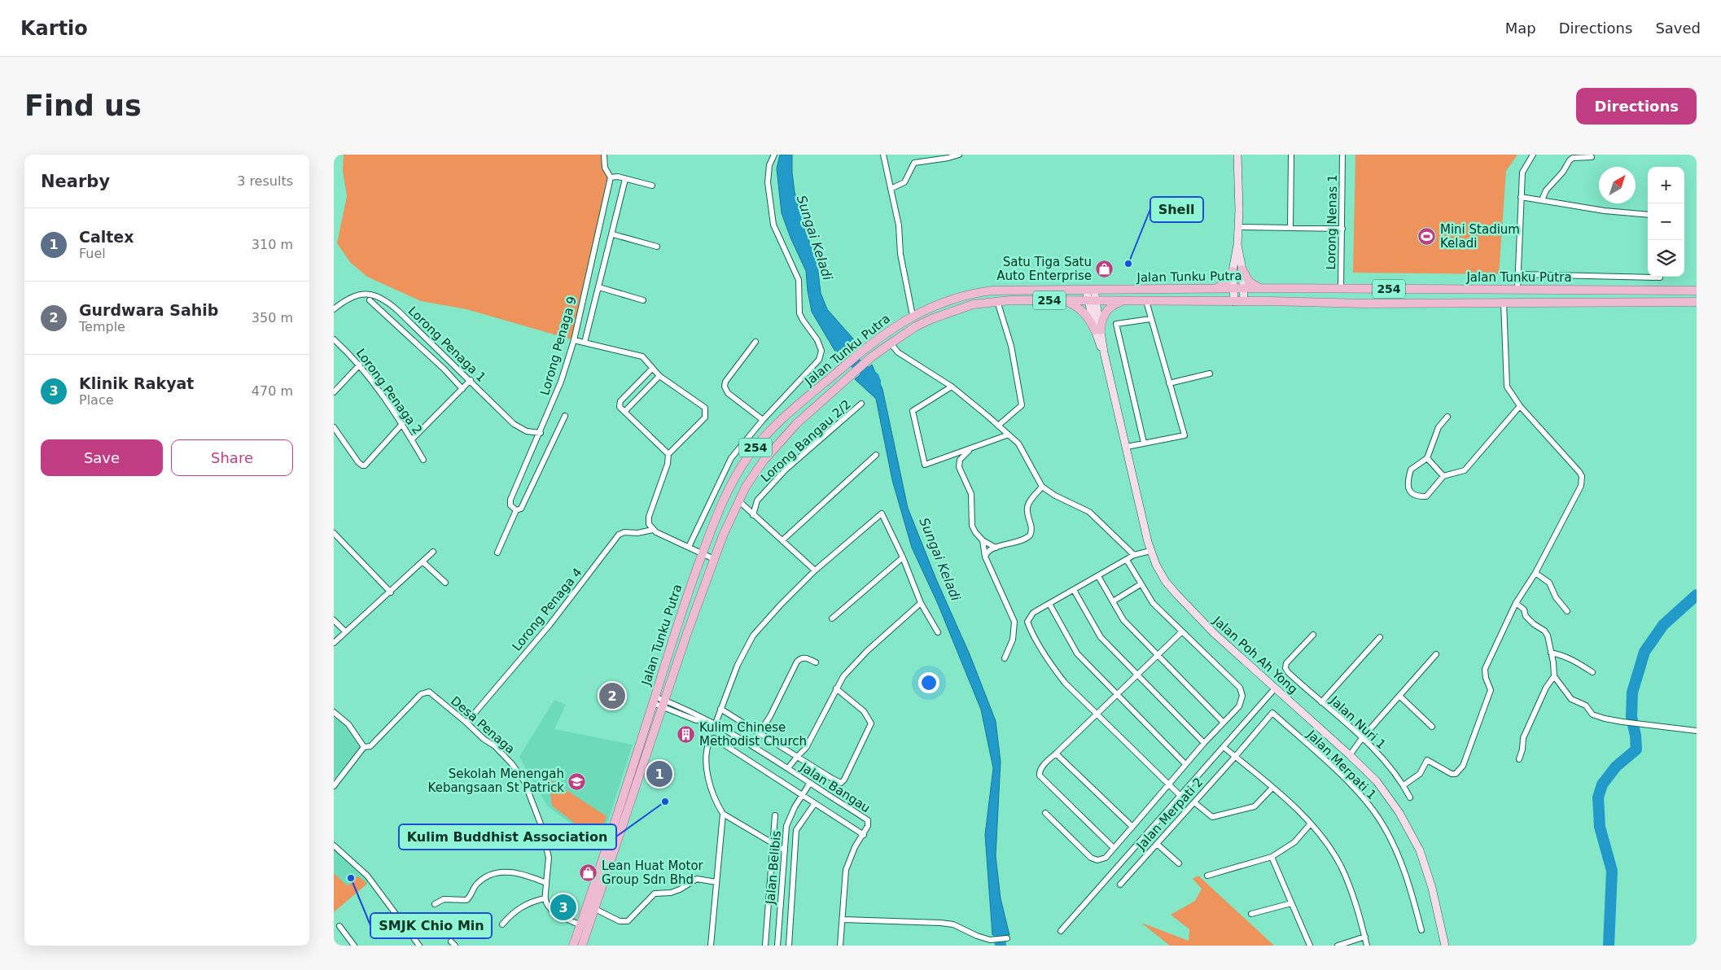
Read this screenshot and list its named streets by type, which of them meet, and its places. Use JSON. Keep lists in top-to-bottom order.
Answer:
{
  "streets": {
    "main road": ["Jalan Tunku Putra", "254", "Jalan Poh Ah Yong"],
    "street": [
      "Lorong Nenas 1",
      "Lorong Penaga 1",
      "Lorong Penaga 9",
      "Lorong Penaga 2",
      "Lorong Bangau 2/2",
      "Lorong Penaga 4",
      "Jalan Nuri 1",
      "Desa Penaga",
      "Jalan Merpati 1",
      "Jalan Bangau",
      "Jalan Merpati 2",
      "Jalan Belibis"
    ]
  },
  "crossings": [
    ["Lorong Nenas 1", "Jalan Tunku Putra"],
    ["Jalan Tunku Putra", "Jalan Poh Ah Yong"],
    ["Jalan Tunku Putra", "Jalan Bangau"],
    ["Lorong Penaga 1", "Lorong Penaga 9"],
    ["Lorong Penaga 4", "Desa Penaga"],
    ["Jalan Merpati 1", "Jalan Merpati 2"],
    ["Jalan Bangau", "Jalan Belibis"]
  ],
  "water": ["Sungai Keladi"],
  "places": {
    "sports": ["Mini Stadium Keladi"],
    "other": ["Shell", "Kulim Buddhist Association", "SMJK Chio Min"],
    "shop": ["Satu Tiga Satu Auto Enterprise", "Lean Huat Motor Group Sdn Bhd"],
    "building": ["Kulim Chinese Methodist Church"],
    "school or university": ["Sekolah Menengah Kebangsaan St Patrick"]
  },
  "north": "top right",
  "page": {
    "header": "Kartio",
    "nav": ["Map", "Directions", "Saved"],
    "buttons": [
      "Directions",
      ["Save", "Share"]
    ],
    "title": "Find us",
    "heading": ["Nearby", "3 results"],
    "map_buttons": ["+", "−"],
    "list": [
      {
        "mark": "1",
        "name": "Caltex",
        "note": "Fuel",
        "value": "310 m"
      },
      {
        "mark": "2",
        "name": "Gurdwara Sahib",
        "note": "Temple",
        "value": "350 m"
      },
      {
        "mark": "3",
        "name": "Klinik Rakyat",
        "note": "Place",
        "value": "470 m"
      }
    ],
    "pins": ["2", "1", "3"]
  }
}
